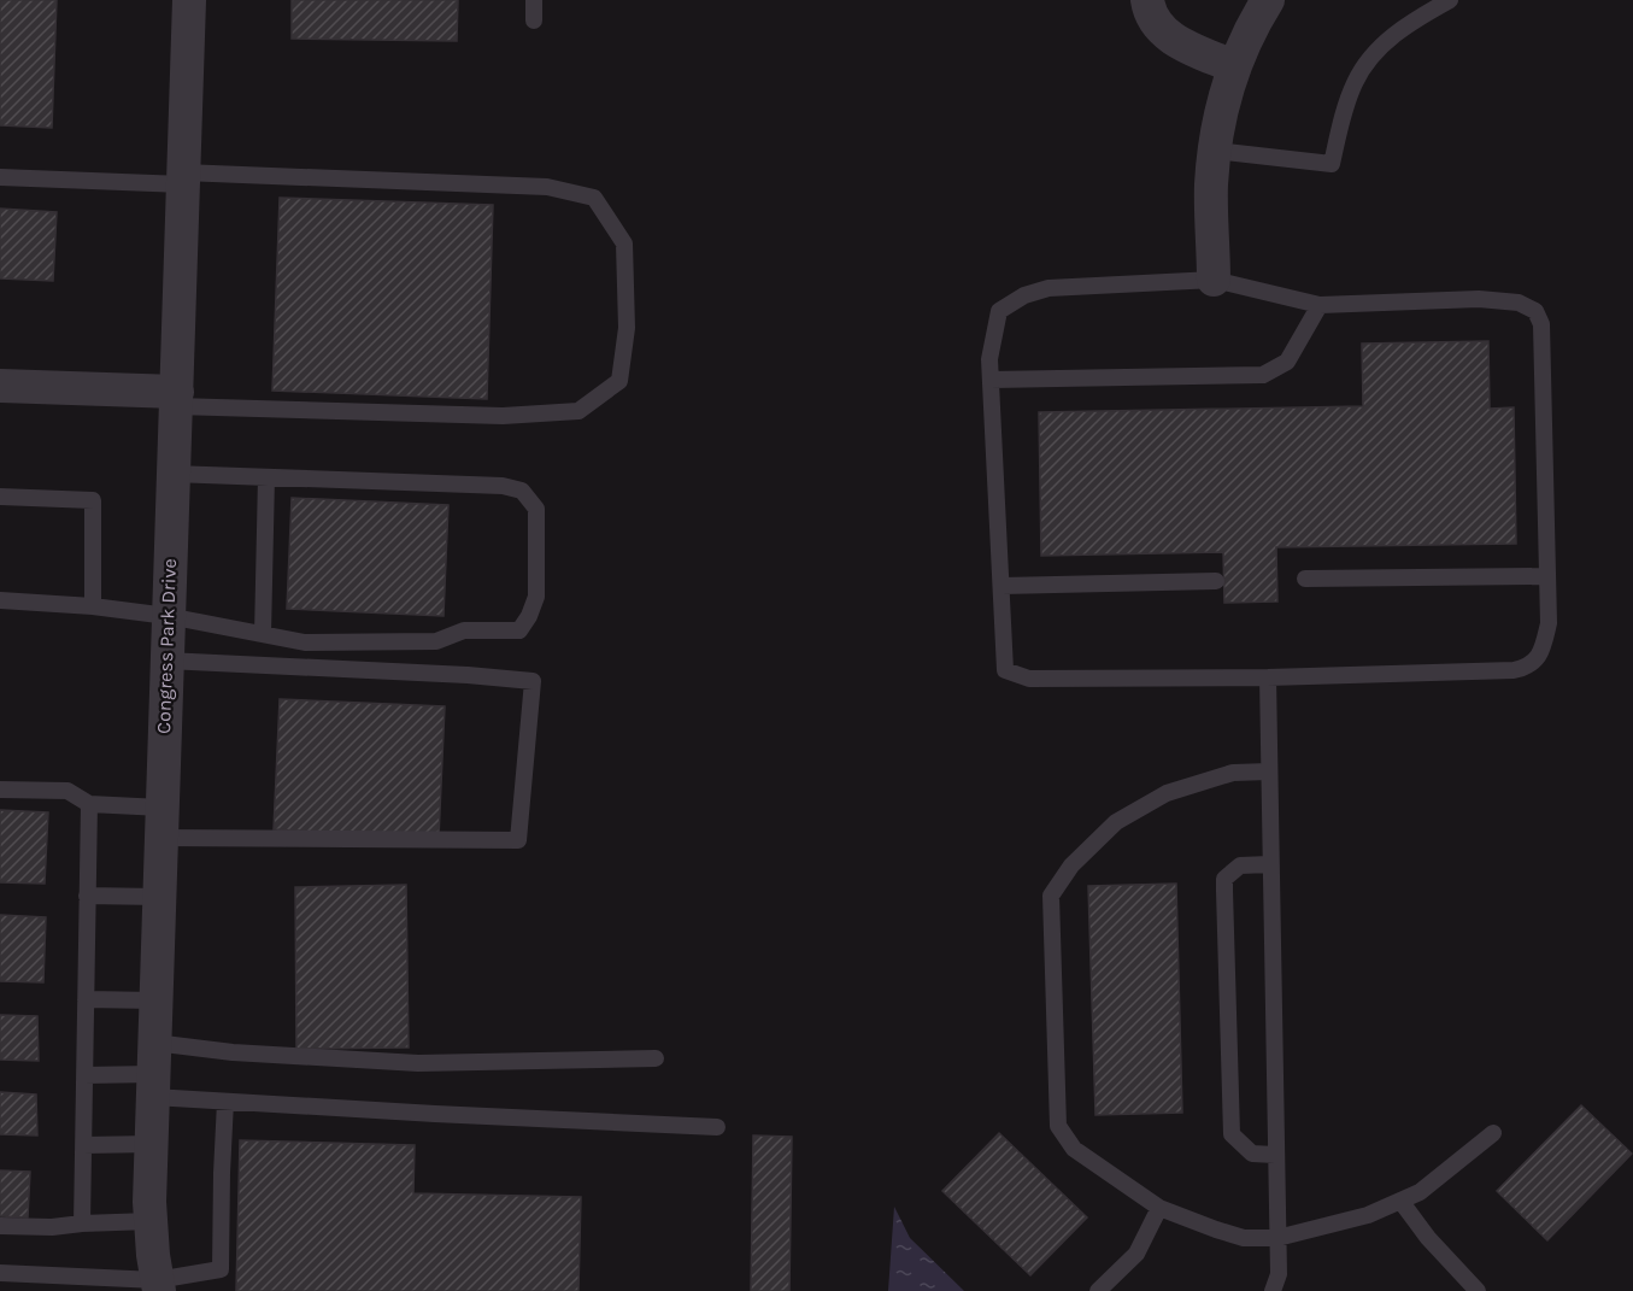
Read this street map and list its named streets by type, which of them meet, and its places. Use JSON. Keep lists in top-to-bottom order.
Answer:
{
  "streets": {
    "street": ["Congress Park Drive"]
  }
}
